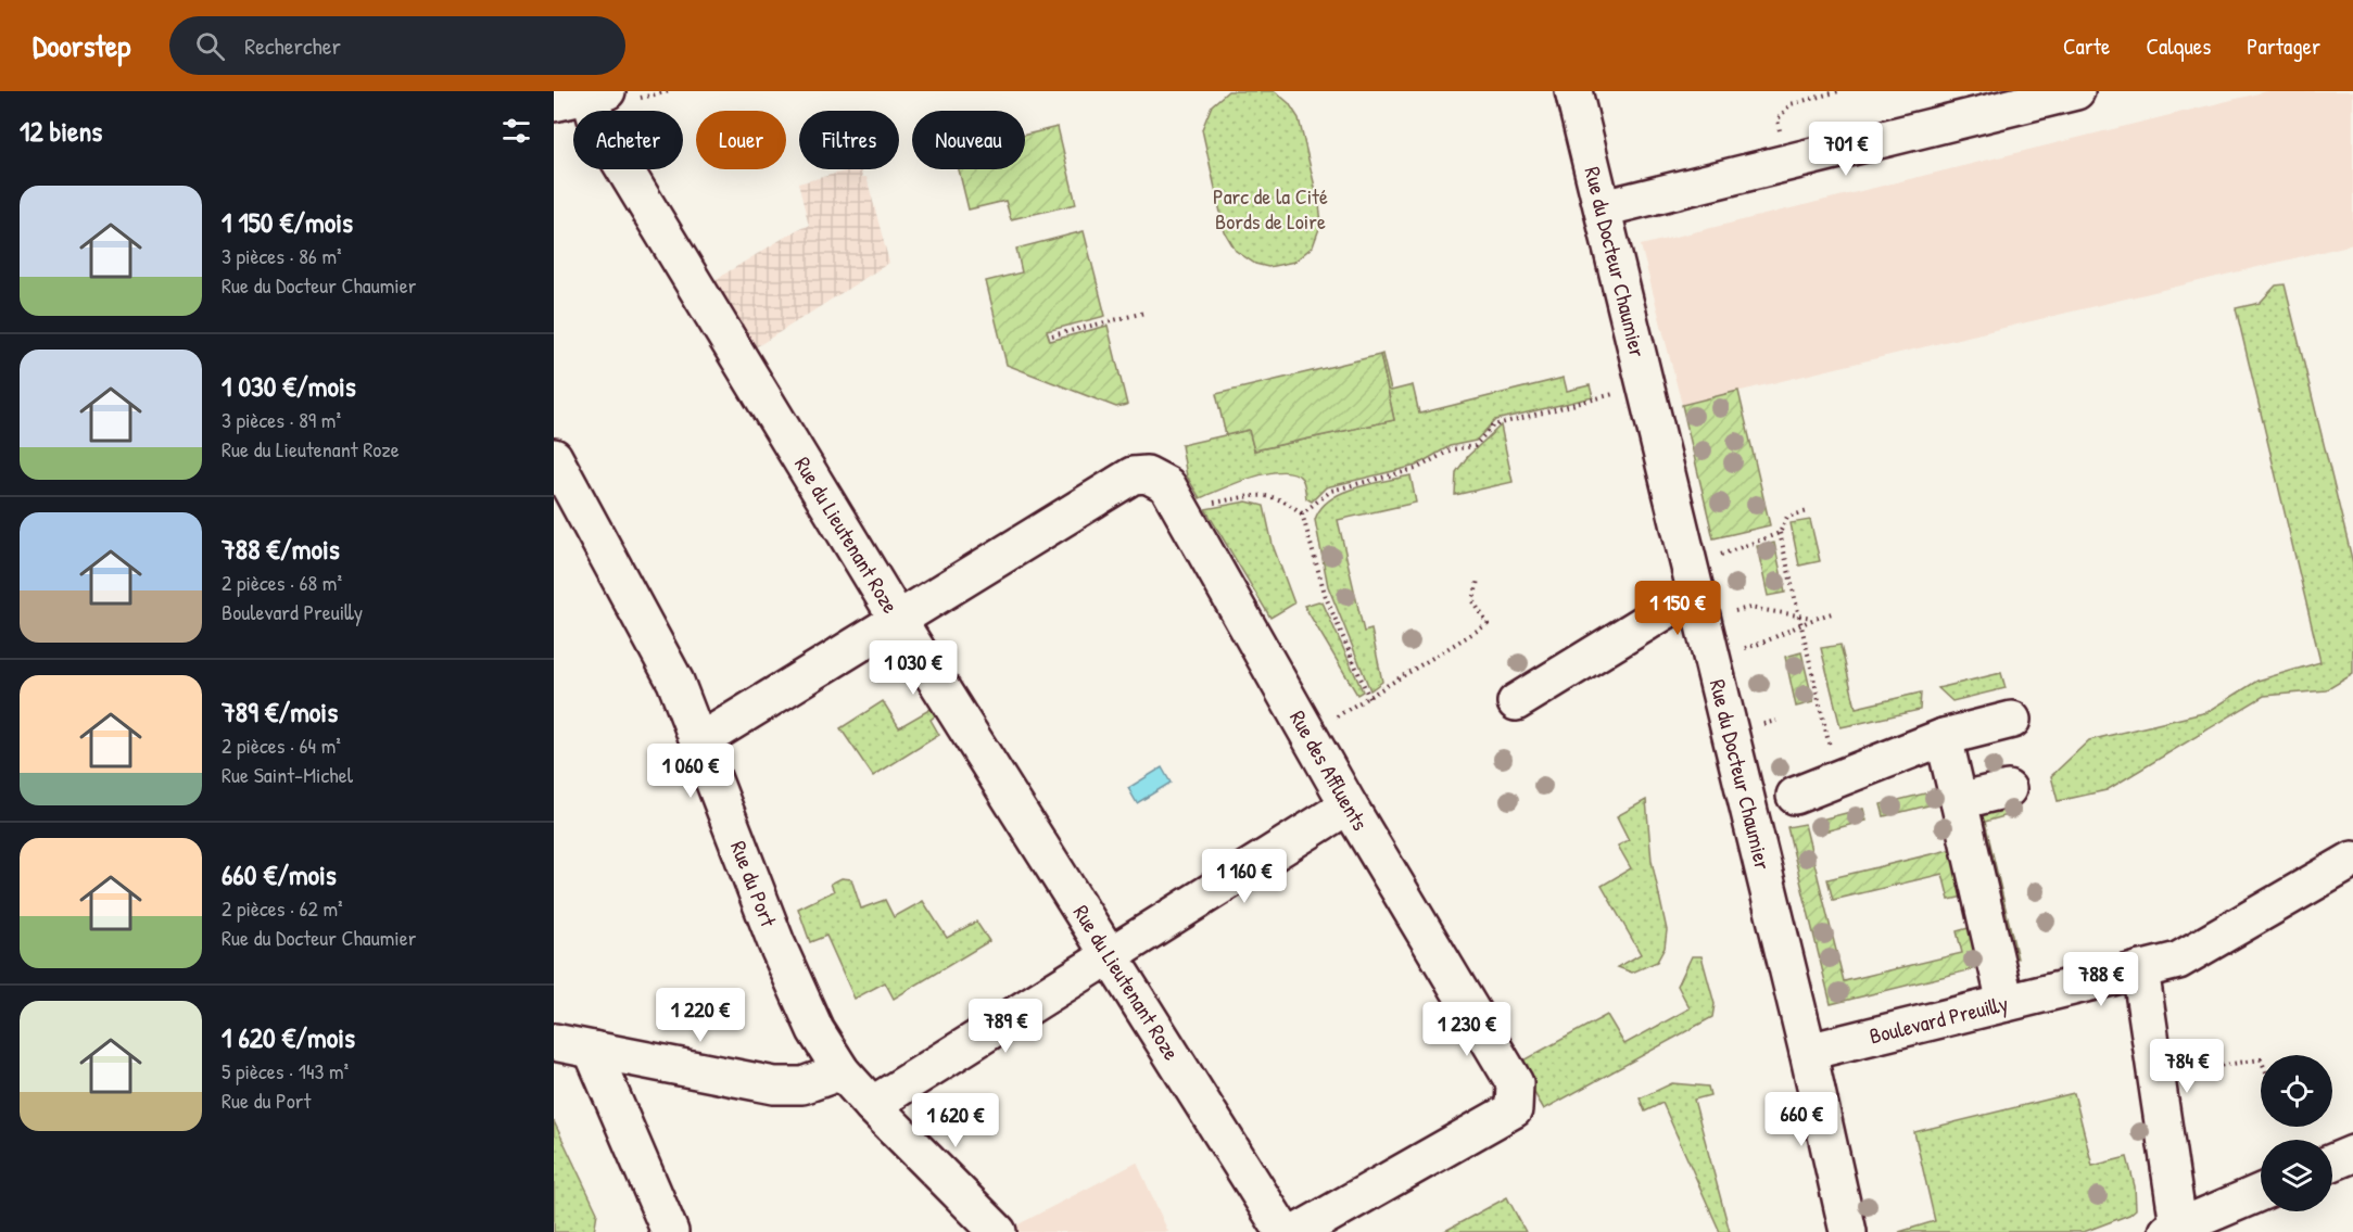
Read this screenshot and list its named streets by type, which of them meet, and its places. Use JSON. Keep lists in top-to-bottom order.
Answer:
{
  "streets": {
    "street": [
      "Rue du Docteur Chaumier",
      "Rue du Lieutenant Roze",
      "Rue des Affluents",
      "Rue du Port",
      "Boulevard Preuilly"
    ]
  },
  "crossings": [
    ["Rue du Docteur Chaumier", "Boulevard Preuilly"],
    ["Rue du Lieutenant Roze", "Rue des Affluents"],
    ["Rue des Affluents", "Rue du Port"]
  ],
  "parks": ["Parc de la Cité Bords de Loire"],
  "page": {
    "header": "Doorstep",
    "search": "Rechercher",
    "nav": ["Carte", "Calques", "Partager"],
    "heading": "12 biens",
    "chip": [
      "Acheter",
      "Louer",
      "Filtres",
      "Nouveau"
    ],
    "price": [
      "701 €",
      "1 150 €",
      "1 030 €",
      "1 060 €",
      "1 160 €",
      "788 €",
      "1 220 €",
      "789 €",
      "1 230 €",
      "784 €",
      "660 €",
      "1 620 €"
    ],
    "list": [
      {
        "name": "1 150 €/mois",
        "note": "3 pièces · 86 m² · Rue du Docteur Chaumier"
      },
      {
        "name": "1 030 €/mois",
        "note": "3 pièces · 89 m² · Rue du Lieutenant Roze"
      },
      {
        "name": "788 €/mois",
        "note": "2 pièces · 68 m² · Boulevard Preuilly"
      },
      {
        "name": "789 €/mois",
        "note": "2 pièces · 64 m² · Rue Saint-Michel"
      },
      {
        "name": "660 €/mois",
        "note": "2 pièces · 62 m² · Rue du Docteur Chaumier"
      },
      {
        "name": "1 620 €/mois",
        "note": "5 pièces · 143 m² · Rue du Port"
      }
    ]
  }
}
